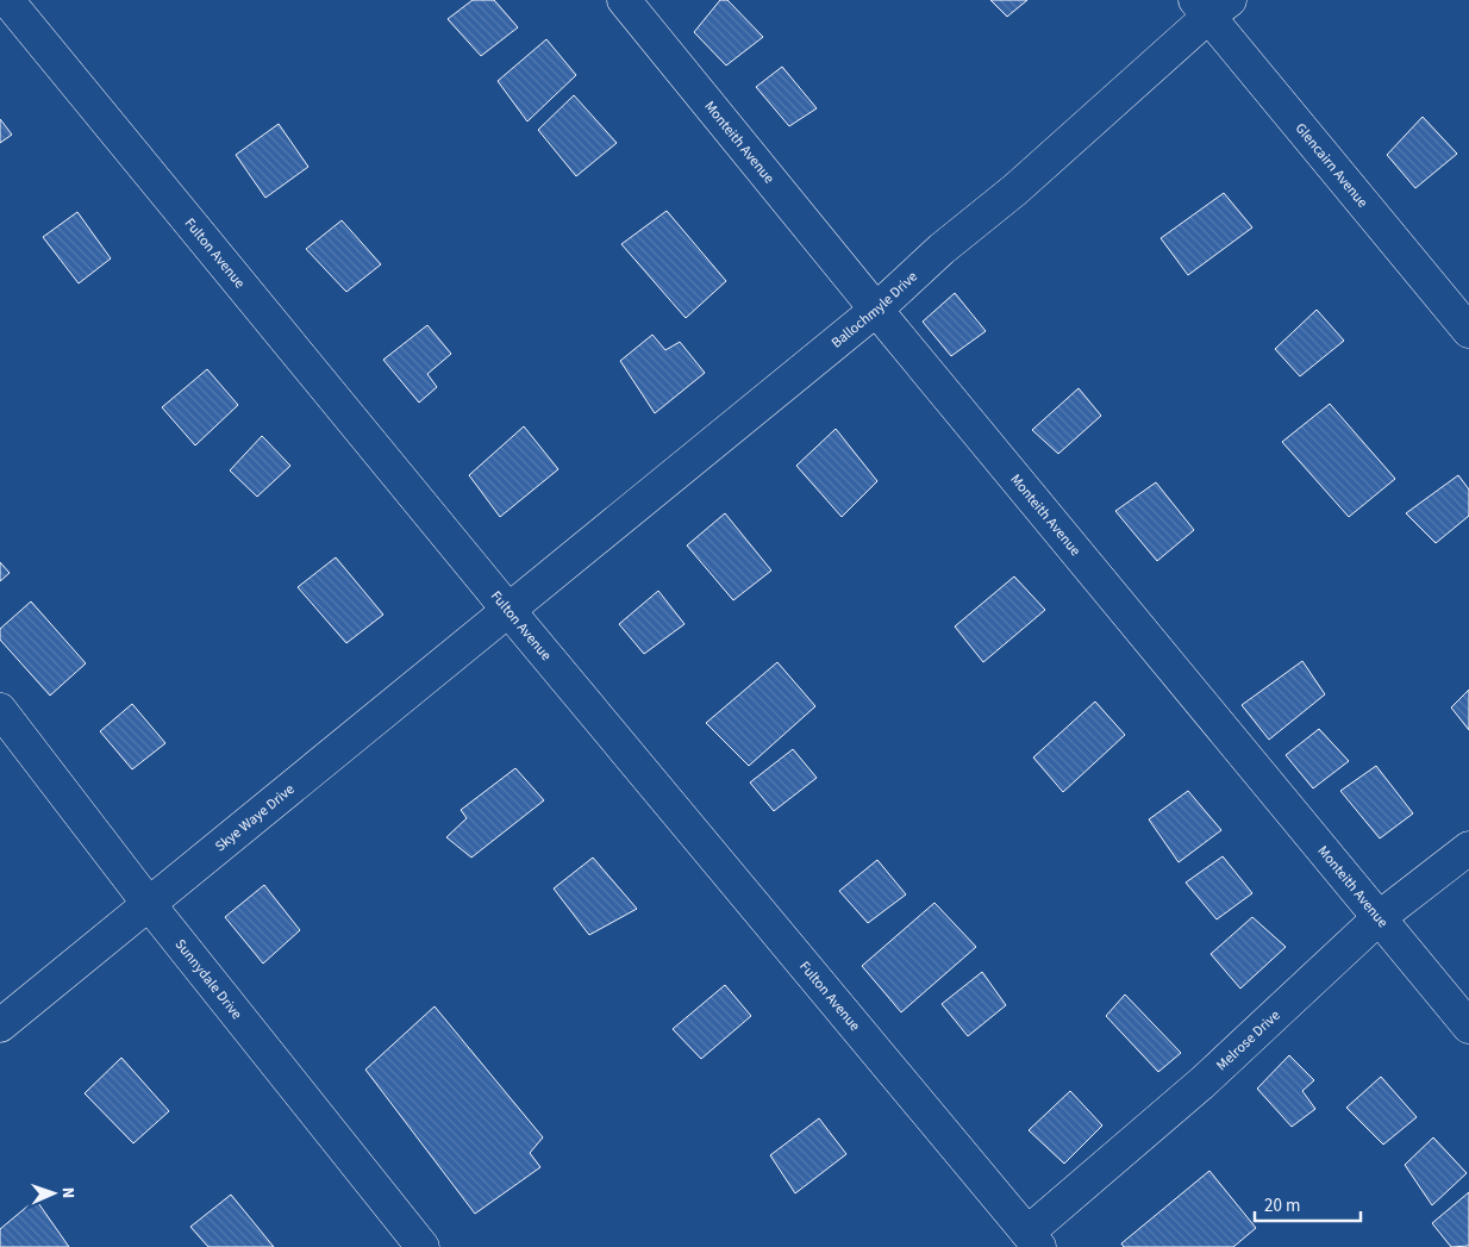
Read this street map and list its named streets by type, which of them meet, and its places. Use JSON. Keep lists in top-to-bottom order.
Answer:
{
  "streets": {
    "street": [
      "Monteith Avenue",
      "Glencairn Avenue",
      "Fulton Avenue",
      "Ballochmyle Drive",
      "Skye Waye Drive",
      "Sunnydale Drive",
      "Melrose Drive"
    ]
  },
  "crossings": [
    ["Monteith Avenue", "Ballochmyle Drive"],
    ["Monteith Avenue", "Melrose Drive"],
    ["Glencairn Avenue", "Ballochmyle Drive"],
    ["Fulton Avenue", "Ballochmyle Drive"],
    ["Fulton Avenue", "Skye Waye Drive"],
    ["Fulton Avenue", "Melrose Drive"],
    ["Ballochmyle Drive", "Skye Waye Drive"],
    ["Skye Waye Drive", "Sunnydale Drive"]
  ],
  "scale_bar": "20 m",
  "north": "right"
}
